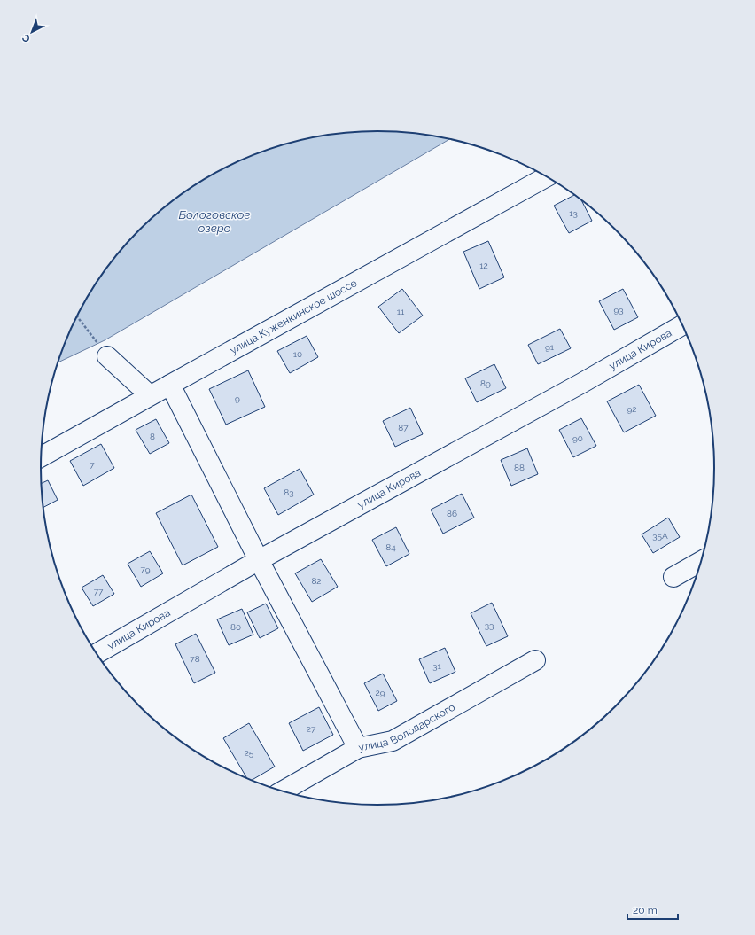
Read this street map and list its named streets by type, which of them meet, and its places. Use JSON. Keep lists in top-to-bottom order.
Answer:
{
  "streets": {
    "street": ["улица Куженкинское шоссе", "улица Кирова", "улица Володарского"]
  },
  "water": ["Бологовское озеро"],
  "house_numbers": [
    "13",
    "12",
    "93",
    "11",
    "91",
    "10",
    "89",
    "9",
    "92",
    "87",
    "8",
    "90",
    "7",
    "88",
    "83",
    "86",
    "35А",
    "84",
    "79",
    "82",
    "77",
    "33",
    "80",
    "78",
    "31",
    "29",
    "27",
    "25"
  ],
  "scale_bar": "20 m",
  "north": "bottom left"
}
